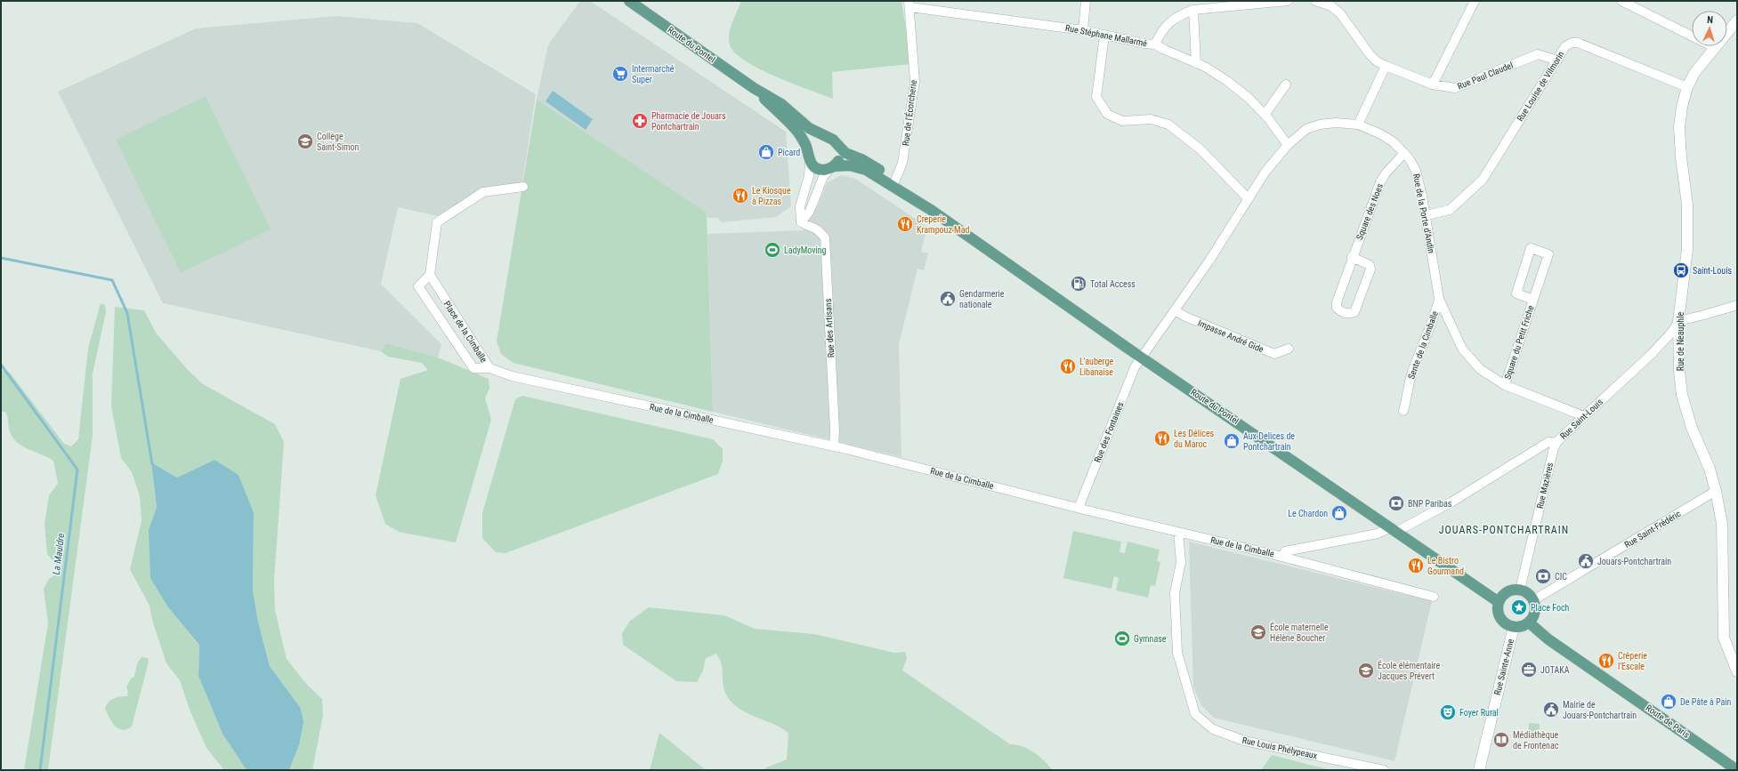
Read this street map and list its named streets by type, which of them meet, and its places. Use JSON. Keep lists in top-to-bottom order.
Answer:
{
  "streets": {
    "main road": ["Route du Pontel", "Route de Paris"],
    "street": [
      "Rue Stéphane Mallarmé",
      "Rue Paul Claudel",
      "Rue Louise de Vilmorin",
      "Rue de l'Écorcherie",
      "Square des Noes",
      "Rue de la Porte d'Andin",
      "Rue des Artisans",
      "Place de la Cimballe",
      "Impasse André Gide",
      "Rue de Neauphle",
      "Square du Petit Friche",
      "Sente de la Cimballe",
      "Rue de la Cimballe",
      "Rue Saint-Louis",
      "Rue des Fontaines",
      "Rue Mazières",
      "Rue Saint-Frédéric",
      "Rue Sainte-Anne",
      "Rue Louis Phélypeaux"
    ]
  },
  "crossings": [
    ["Rue Stéphane Mallarmé", "Rue de l'Écorcherie"],
    ["Rue Stéphane Mallarmé", "Rue de la Porte d'Andin"],
    ["Route du Pontel", "Rue de l'Écorcherie"],
    ["Route du Pontel", "Rue de la Porte d'Andin"],
    ["Route du Pontel", "Rue Saint-Louis"],
    ["Route du Pontel", "Rue des Fontaines"],
    ["Route du Pontel", "Rue Mazières"],
    ["Route du Pontel", "Rue Saint-Frédéric"],
    ["Route du Pontel", "Rue Sainte-Anne"],
    ["Route du Pontel", "Route de Paris"],
    ["Rue Paul Claudel", "Rue Louise de Vilmorin"],
    ["Rue Louise de Vilmorin", "Rue de la Porte d'Andin"],
    ["Rue Louise de Vilmorin", "Rue de Neauphle"],
    ["Square des Noes", "Rue de la Porte d'Andin"],
    ["Rue de la Porte d'Andin", "Impasse André Gide"],
    ["Rue de la Porte d'Andin", "Square du Petit Friche"],
    ["Rue de la Porte d'Andin", "Sente de la Cimballe"],
    ["Rue de la Porte d'Andin", "Rue Saint-Louis"],
    ["Rue de la Porte d'Andin", "Rue des Fontaines"],
    ["Rue des Artisans", "Rue de la Cimballe"],
    ["Place de la Cimballe", "Rue de la Cimballe"],
    ["Rue de Neauphle", "Rue Saint-Louis"],
    ["Rue de Neauphle", "Rue Saint-Frédéric"],
    ["Rue de la Cimballe", "Rue des Fontaines"],
    ["Rue de la Cimballe", "Rue Louis Phélypeaux"],
    ["Rue Saint-Louis", "Rue Mazières"],
    ["Rue Mazières", "Rue Saint-Frédéric"],
    ["Rue Mazières", "Rue Sainte-Anne"],
    ["Rue Mazières", "Route de Paris"],
    ["Rue Saint-Frédéric", "Rue Sainte-Anne"],
    ["Rue Saint-Frédéric", "Route de Paris"],
    ["Rue Sainte-Anne", "Route de Paris"]
  ],
  "districts": ["JOUARS-PONTCHARTRAIN"],
  "water": ["La Mauldre"],
  "places": {
    "supermarket": ["Intermarché Super"],
    "pharmacy": ["Pharmacie de Jouars Pontchartrain"],
    "school or university": ["Collège Saint-Simon", "École maternelle Hélène Boucher", "École élémentaire Jacques Prévert"],
    "shop": [
      "Picard",
      "Aux Delices de Pontchartrain",
      "Le Chardon",
      "De Pâte à Pain"
    ],
    "restaurant": [
      "Le Kiosque à Pizzas",
      "Creperie Krampouz Mad",
      "L'auberge Libanaise",
      "Les Délices du Maroc",
      "Le Bistro Gourmand",
      "Crêperie l'Escale"
    ],
    "sports": ["LadyMoving", "Gymnase"],
    "bus stop": ["Saint-Louis"],
    "fuel station": ["Total Access"],
    "public building": ["Gendarmerie nationale", "Jouars-Pontchartrain", "Mairie de Jouars-Pontchartrain"],
    "bank": ["BNP Paribas", "CIC"],
    "place": ["Place Foch"],
    "office": ["JOTAKA"],
    "theatre": ["Foyer Rural"],
    "library": ["Médiathèque de Frontenac"]
  },
  "north": "top"
}
